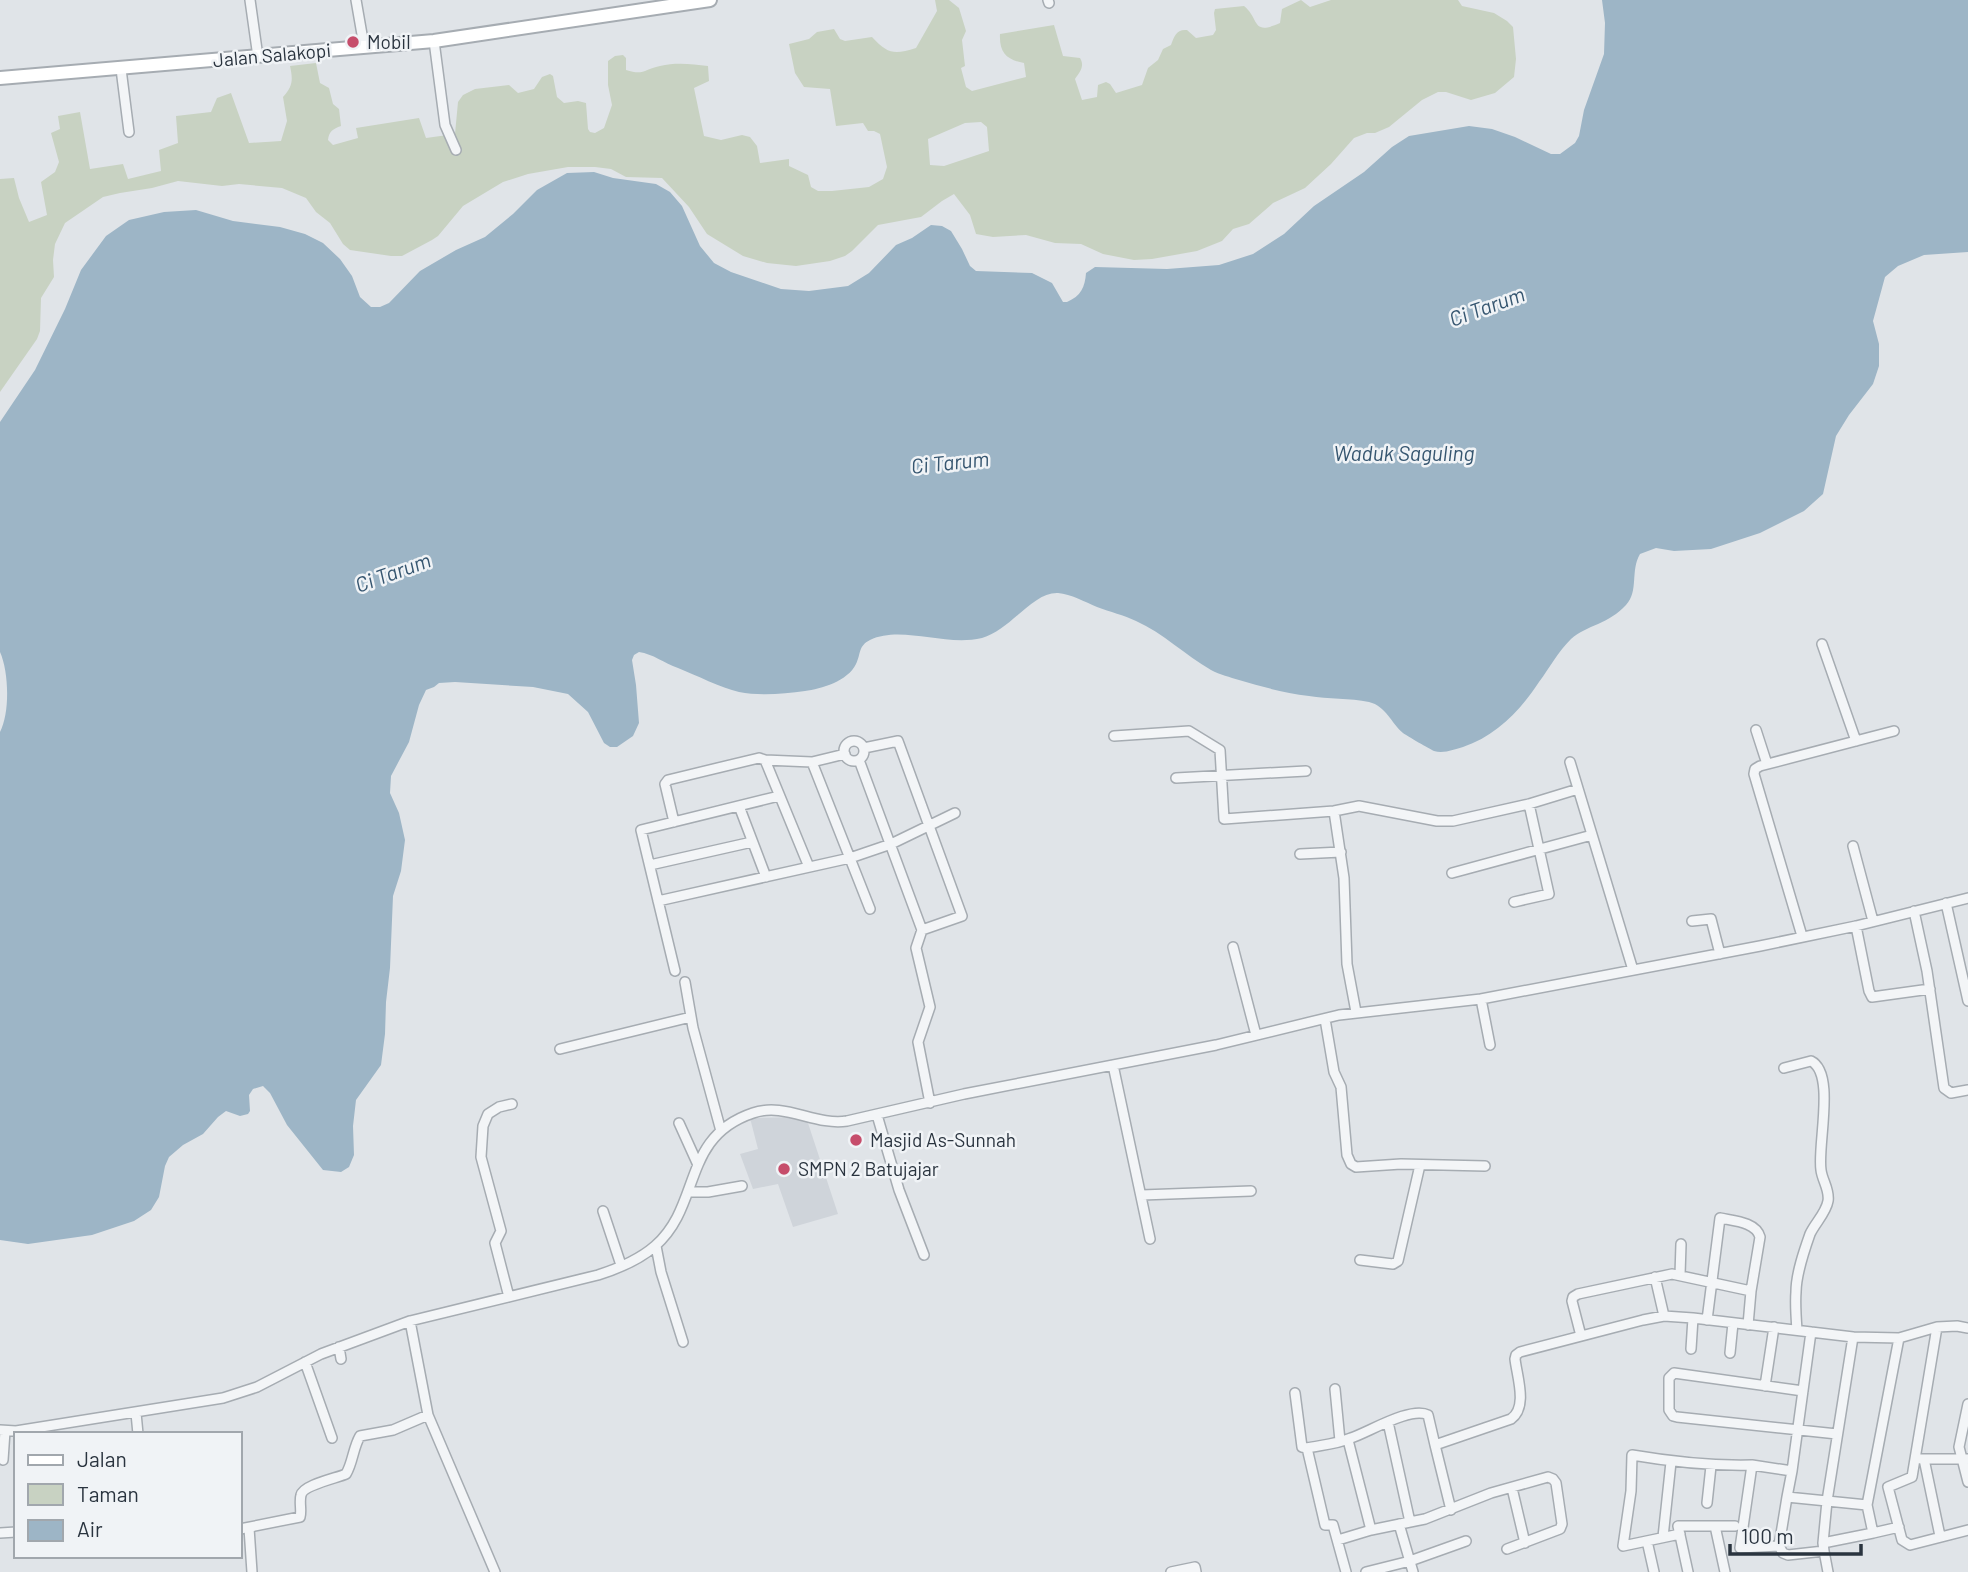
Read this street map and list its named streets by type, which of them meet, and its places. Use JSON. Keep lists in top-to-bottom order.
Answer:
{
  "streets": {
    "street": ["Jalan Salakopi"]
  },
  "water": ["Ci Tarum", "Waduk Saguling"],
  "places": ["Mobil", "Masjid As-Sunnah", "SMPN 2 Batujajar"],
  "legend": ["Jalan", "Taman", "Air"],
  "scale_bar": "100 m"
}
